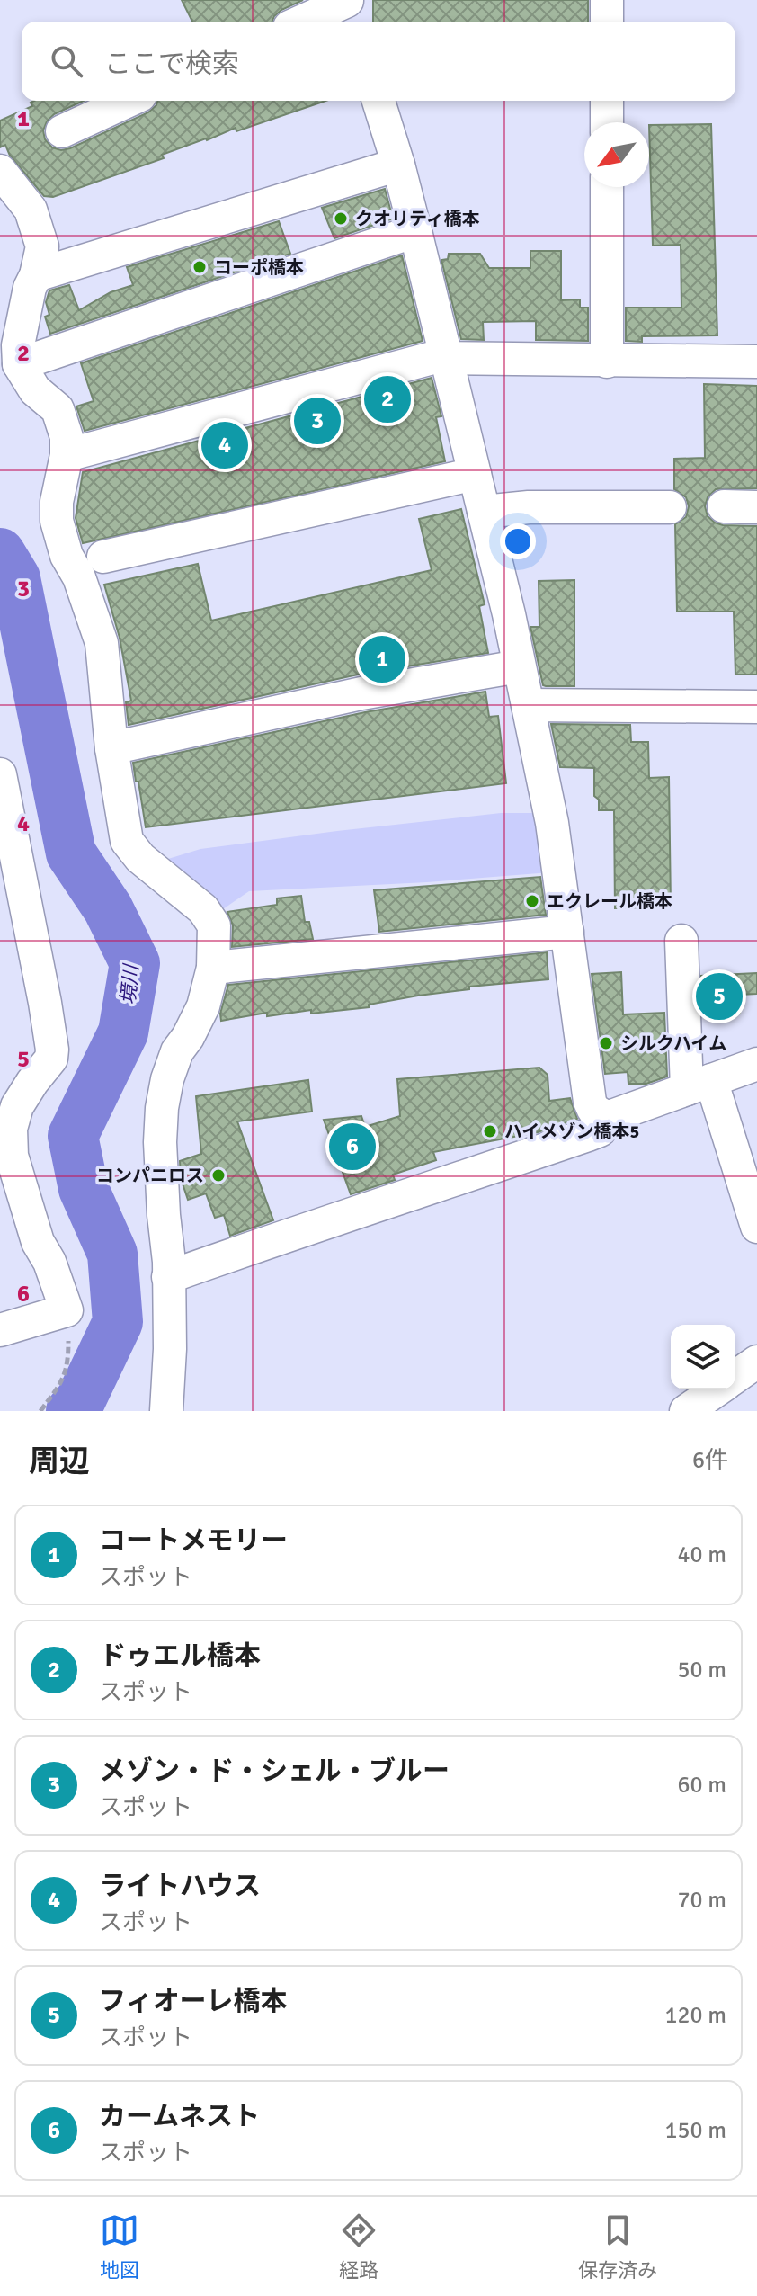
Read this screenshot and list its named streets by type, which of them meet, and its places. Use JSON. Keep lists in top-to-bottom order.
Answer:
{
  "water": ["境川"],
  "places": [
    "クオリティ橋本",
    "コーポ橋本",
    "エクレール橋本",
    "シルクハイム",
    "ハイメゾン橋本5",
    "コンパニロス"
  ],
  "north": "bottom left",
  "page": {
    "search": "ここで検索",
    "pins": [
      "2",
      "3",
      "4",
      "1",
      "5",
      "6"
    ],
    "heading": ["周辺", "6件"],
    "list": [
      {
        "mark": "1",
        "name": "コートメモリー",
        "note": "スポット",
        "value": "40 m"
      },
      {
        "mark": "2",
        "name": "ドゥエル橋本",
        "note": "スポット",
        "value": "50 m"
      },
      {
        "mark": "3",
        "name": "メゾン・ド・シェル・ブルー",
        "note": "スポット",
        "value": "60 m"
      },
      {
        "mark": "4",
        "name": "ライトハウス",
        "note": "スポット",
        "value": "70 m"
      },
      {
        "mark": "5",
        "name": "フィオーレ橋本",
        "note": "スポット",
        "value": "120 m"
      },
      {
        "mark": "6",
        "name": "カームネスト",
        "note": "スポット",
        "value": "150 m"
      }
    ],
    "nav": ["地図", "経路", "保存済み"]
  },
  "grid": {
    "rows": [
      "1",
      "2",
      "3",
      "4",
      "5",
      "6"
    ]
  }
}
